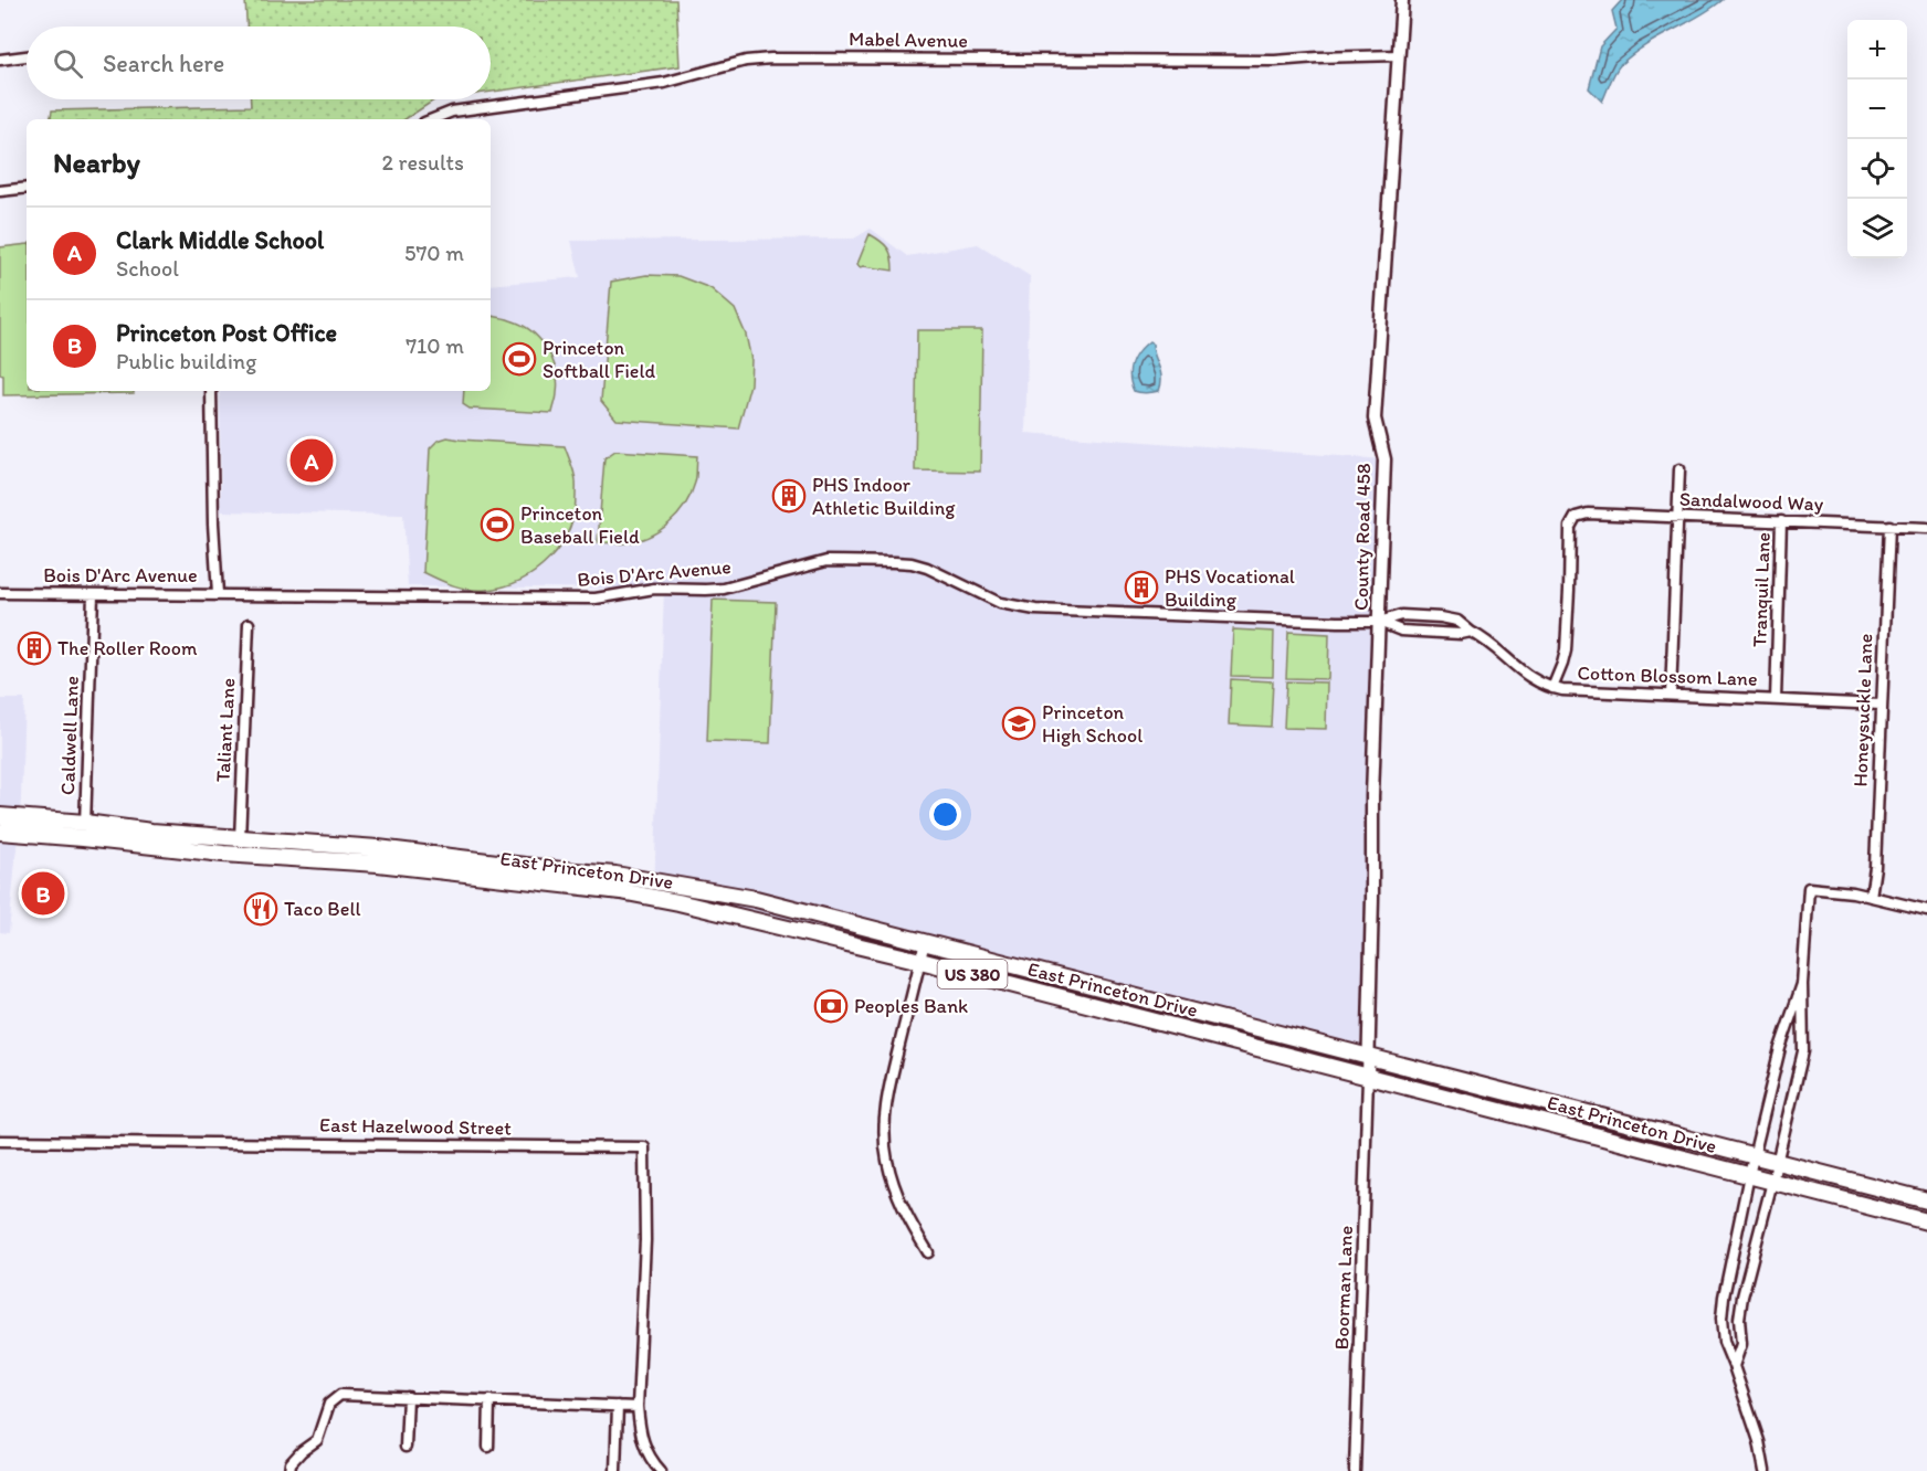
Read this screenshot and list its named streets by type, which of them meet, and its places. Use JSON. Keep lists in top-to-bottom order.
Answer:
{
  "streets": {
    "highway": ["East Princeton Drive", "US 380"],
    "street": [
      "Mabel Avenue",
      "Sandalwood Way",
      "County Road 458",
      "Bois D'Arc Avenue",
      "Tranquil Lane",
      "Cotton Blossom Lane",
      "Honeysuckle Lane",
      "Taliant Lane",
      "Caldwell Lane",
      "East Hazelwood Street",
      "Boorman Lane"
    ]
  },
  "crossings": [
    ["Mabel Avenue", "County Road 458"],
    ["Sandalwood Way", "Tranquil Lane"],
    ["Sandalwood Way", "Cotton Blossom Lane"],
    ["Sandalwood Way", "Honeysuckle Lane"],
    ["County Road 458", "Bois D'Arc Avenue"],
    ["County Road 458", "Cotton Blossom Lane"],
    ["County Road 458", "East Princeton Drive"],
    ["County Road 458", "Boorman Lane"],
    ["Bois D'Arc Avenue", "Cotton Blossom Lane"],
    ["Bois D'Arc Avenue", "Caldwell Lane"],
    ["Tranquil Lane", "Cotton Blossom Lane"],
    ["Cotton Blossom Lane", "Honeysuckle Lane"],
    ["Taliant Lane", "East Princeton Drive"],
    ["Caldwell Lane", "East Princeton Drive"],
    ["East Princeton Drive", "Boorman Lane"]
  ],
  "places": {
    "sports": ["Princeton Softball Field", "Princeton Baseball Field"],
    "building": ["PHS Indoor Athletic Building", "PHS Vocational Building", "The Roller Room"],
    "school or university": ["Princeton High School"],
    "restaurant": ["Taco Bell"],
    "bank": ["Peoples Bank"]
  },
  "page": {
    "map_buttons": ["+", "−"],
    "search": "Search here",
    "heading": ["Nearby", "2 results"],
    "list": [
      {
        "mark": "A",
        "name": "Clark Middle School",
        "note": "School",
        "value": "570 m"
      },
      {
        "mark": "B",
        "name": "Princeton Post Office",
        "note": "Public building",
        "value": "710 m"
      }
    ],
    "pins": ["A", "B"]
  }
}
